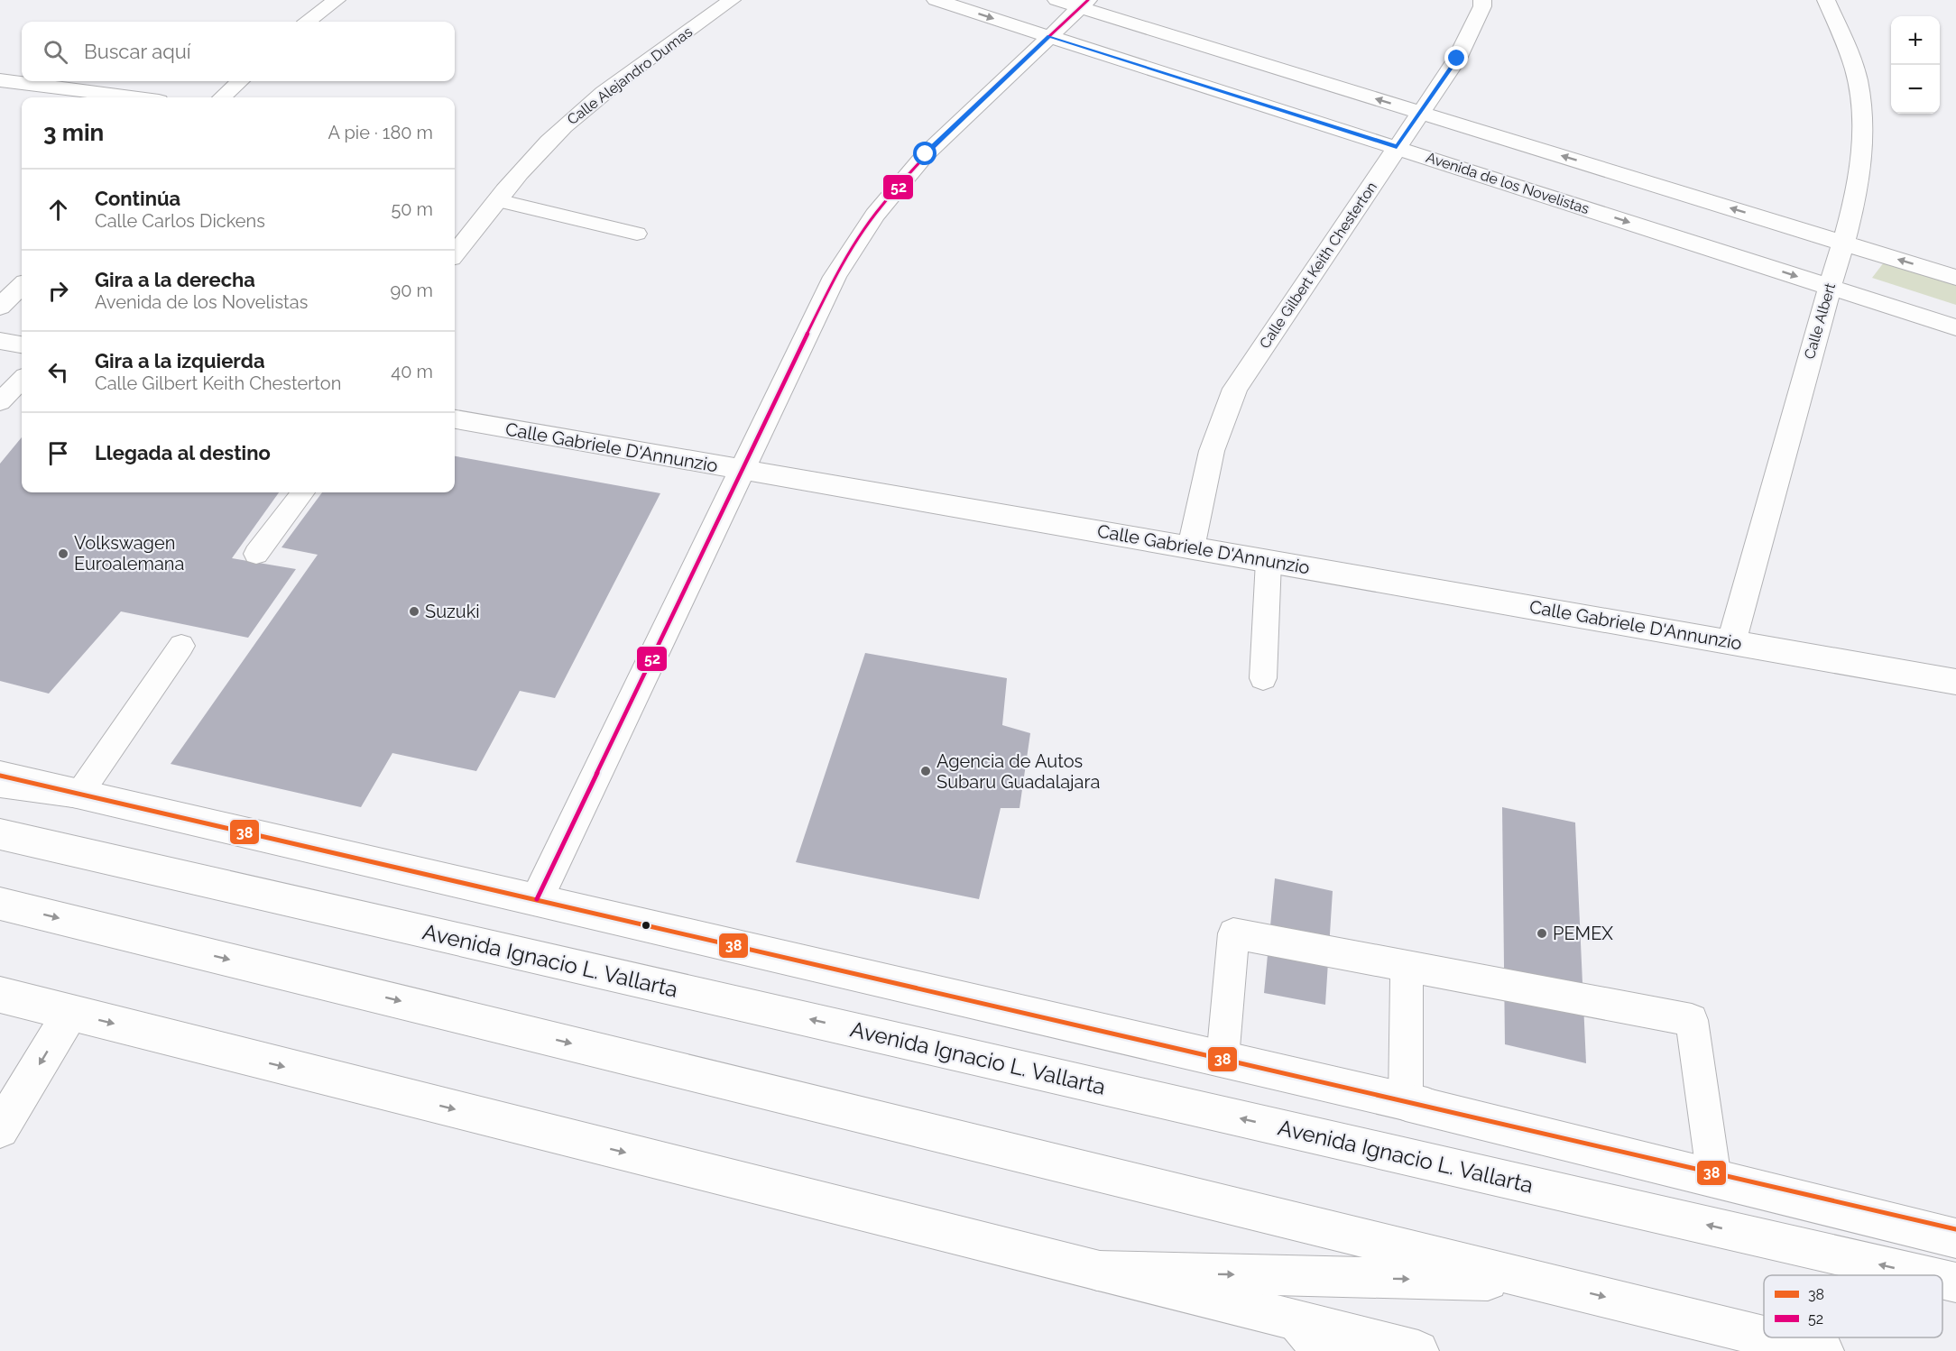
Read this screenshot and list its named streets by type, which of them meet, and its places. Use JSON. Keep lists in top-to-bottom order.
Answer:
{
  "streets": {
    "main road": [
      "Calle Alejandro Dumas",
      "Avenida de los Novelistas",
      "Calle Gilbert Keith Chesterton",
      "Calle Albert",
      "Calle Gabriele D'Annunzio",
      "Avenida Ignacio L. Vallarta"
    ]
  },
  "crossings": [
    ["Avenida de los Novelistas", "Calle Gilbert Keith Chesterton"],
    ["Avenida de los Novelistas", "Calle Albert"],
    ["Calle Gilbert Keith Chesterton", "Calle Gabriele D'Annunzio"],
    ["Calle Albert", "Calle Gabriele D'Annunzio"]
  ],
  "places": [
    "Volkswagen Euroalemana",
    "Suzuki",
    "Agencia de Autos Subaru Guadalajara",
    "PEMEX"
  ],
  "lines": ["transit line 52", "transit line 38"],
  "legend": ["38", "52"],
  "page": {
    "map_buttons": ["+", "−"],
    "search": "Buscar aquí",
    "heading": ["3 min", "A pie · 180 m"],
    "list": [
      ["Continúa", "Calle Carlos Dickens", "50 m"],
      ["Gira a la derecha", "Avenida de los Novelistas", "90 m"],
      ["Gira a la izquierda", "Calle Gilbert Keith Chesterton", "40 m"],
      "Llegada al destino"
    ]
  }
}
